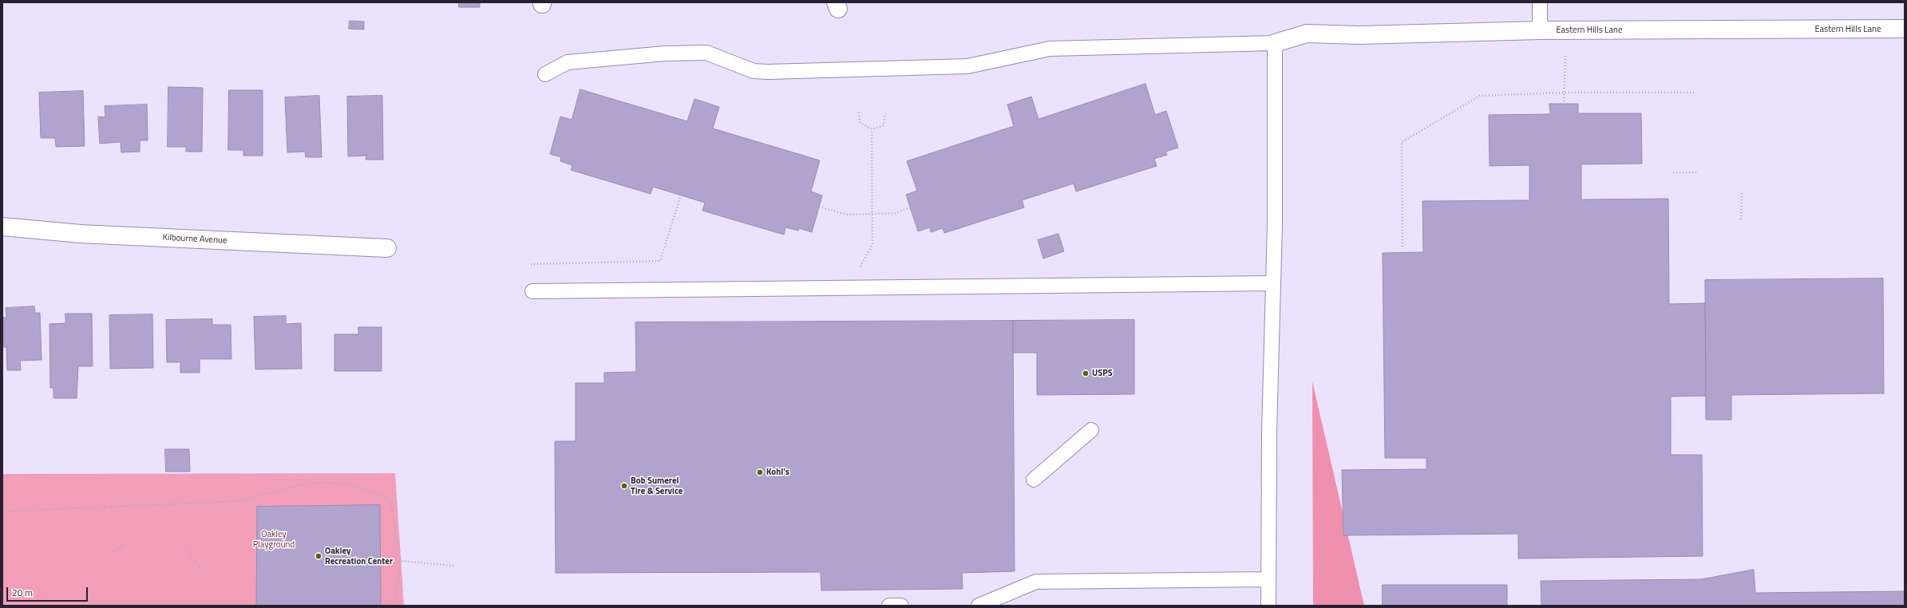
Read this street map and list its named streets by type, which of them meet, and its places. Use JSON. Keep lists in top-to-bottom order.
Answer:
{
  "streets": {
    "street": ["Eastern Hills Lane", "Kilbourne Avenue"]
  },
  "parks": ["Oakley Playground"],
  "places": [
    "USPS",
    "Kohl's",
    "Bob Sumerel Tire & Service",
    "Oakley Recreation Center"
  ],
  "scale_bar": "20 m"
}
